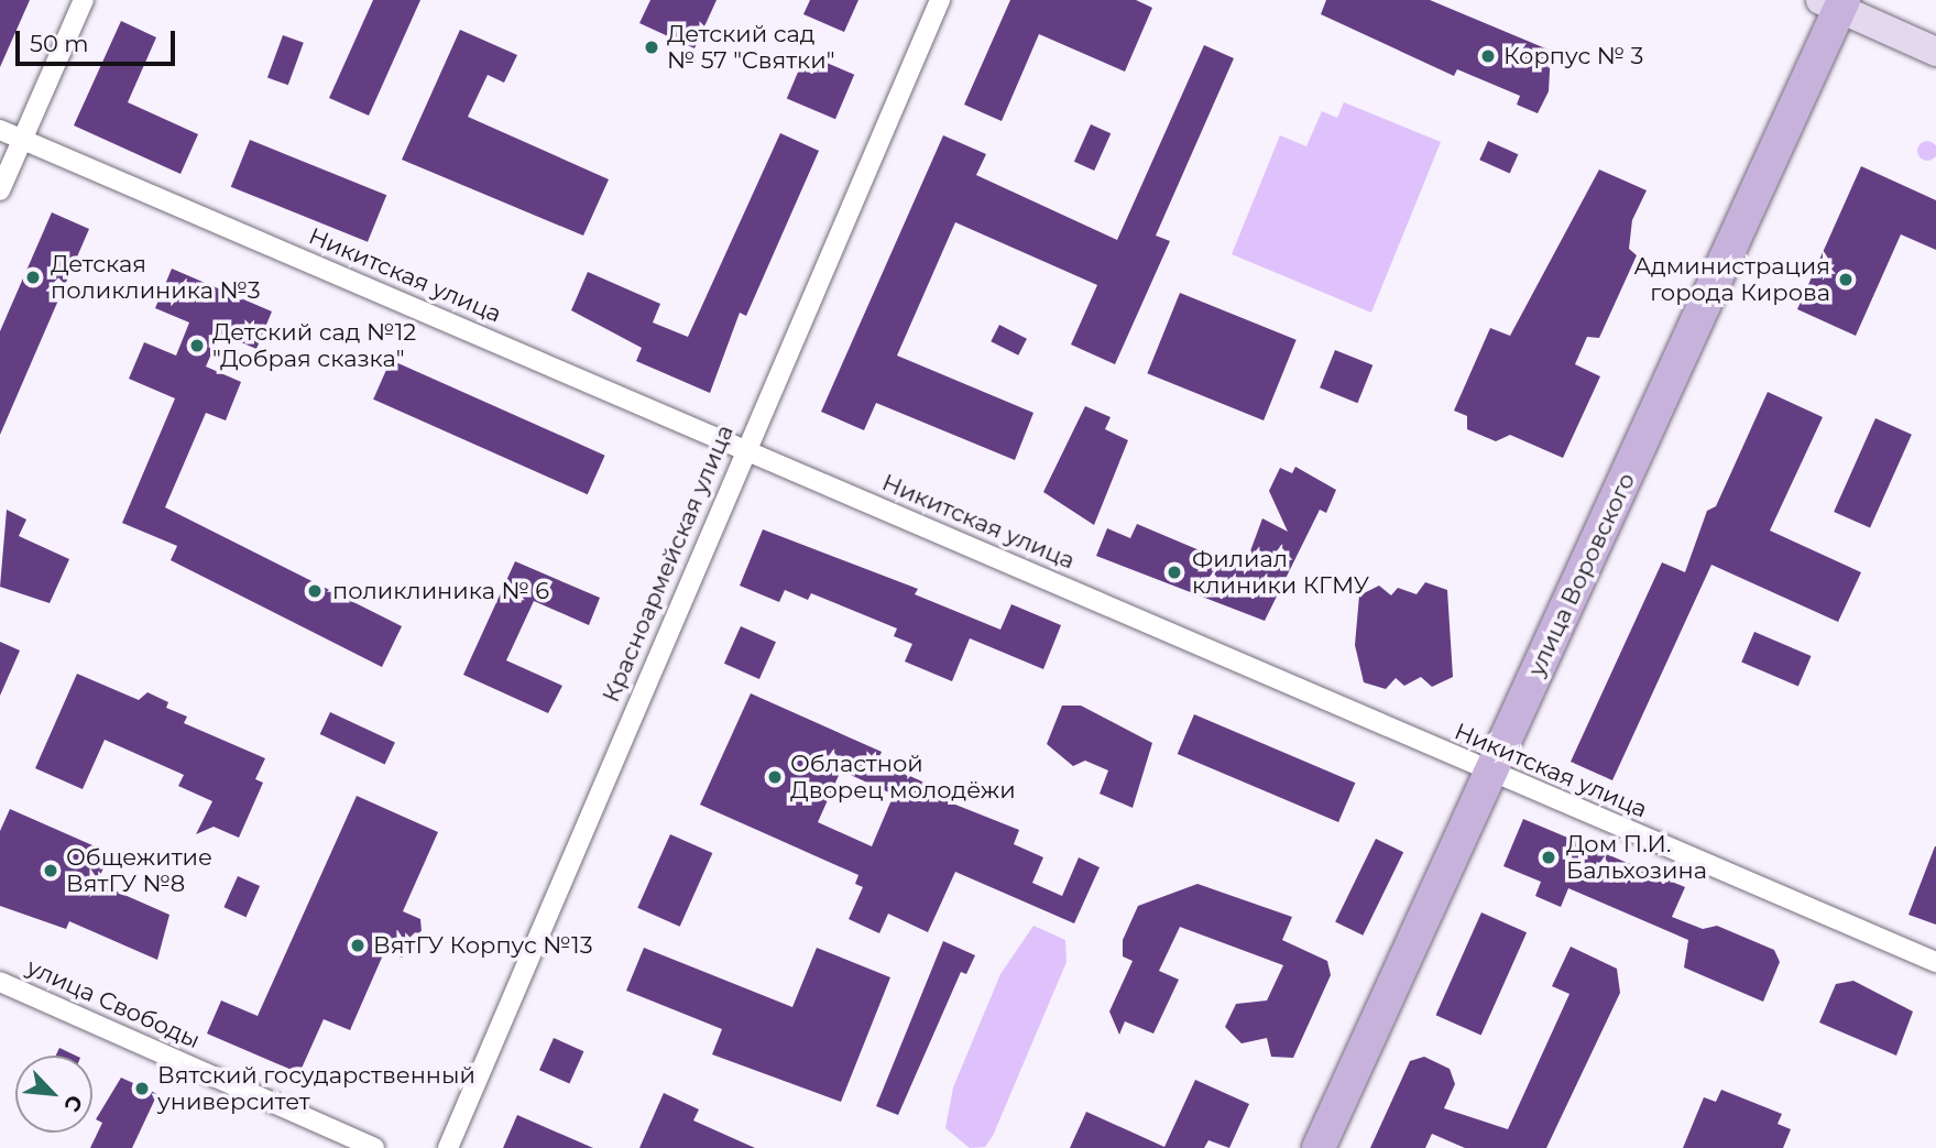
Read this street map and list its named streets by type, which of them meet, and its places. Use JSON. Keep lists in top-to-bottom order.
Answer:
{
  "streets": {
    "main road": ["улица Воровского"],
    "street": ["Никитская улица", "Красноармейская улица", "улица Свободы"]
  },
  "crossings": [
    ["Никитская улица", "Красноармейская улица"],
    ["Никитская улица", "улица Воровского"]
  ],
  "places": [
    "Детский сад № 57 \"Святки\"",
    "Корпус № 3",
    "Детская поликлиника №3",
    "Администрация города Кирова",
    "Детский сад №12 \"Добрая сказка\"",
    "Филиал клиники КГМУ",
    "поликлиника № 6",
    "Областной Дворец молодёжи",
    "Дом П.И. Бальхозина",
    "Общежитие ВятГУ №8",
    "ВятГУ Корпус №13",
    "Вятский государственный университет"
  ],
  "scale_bar": "50 m",
  "north": "bottom right"
}
